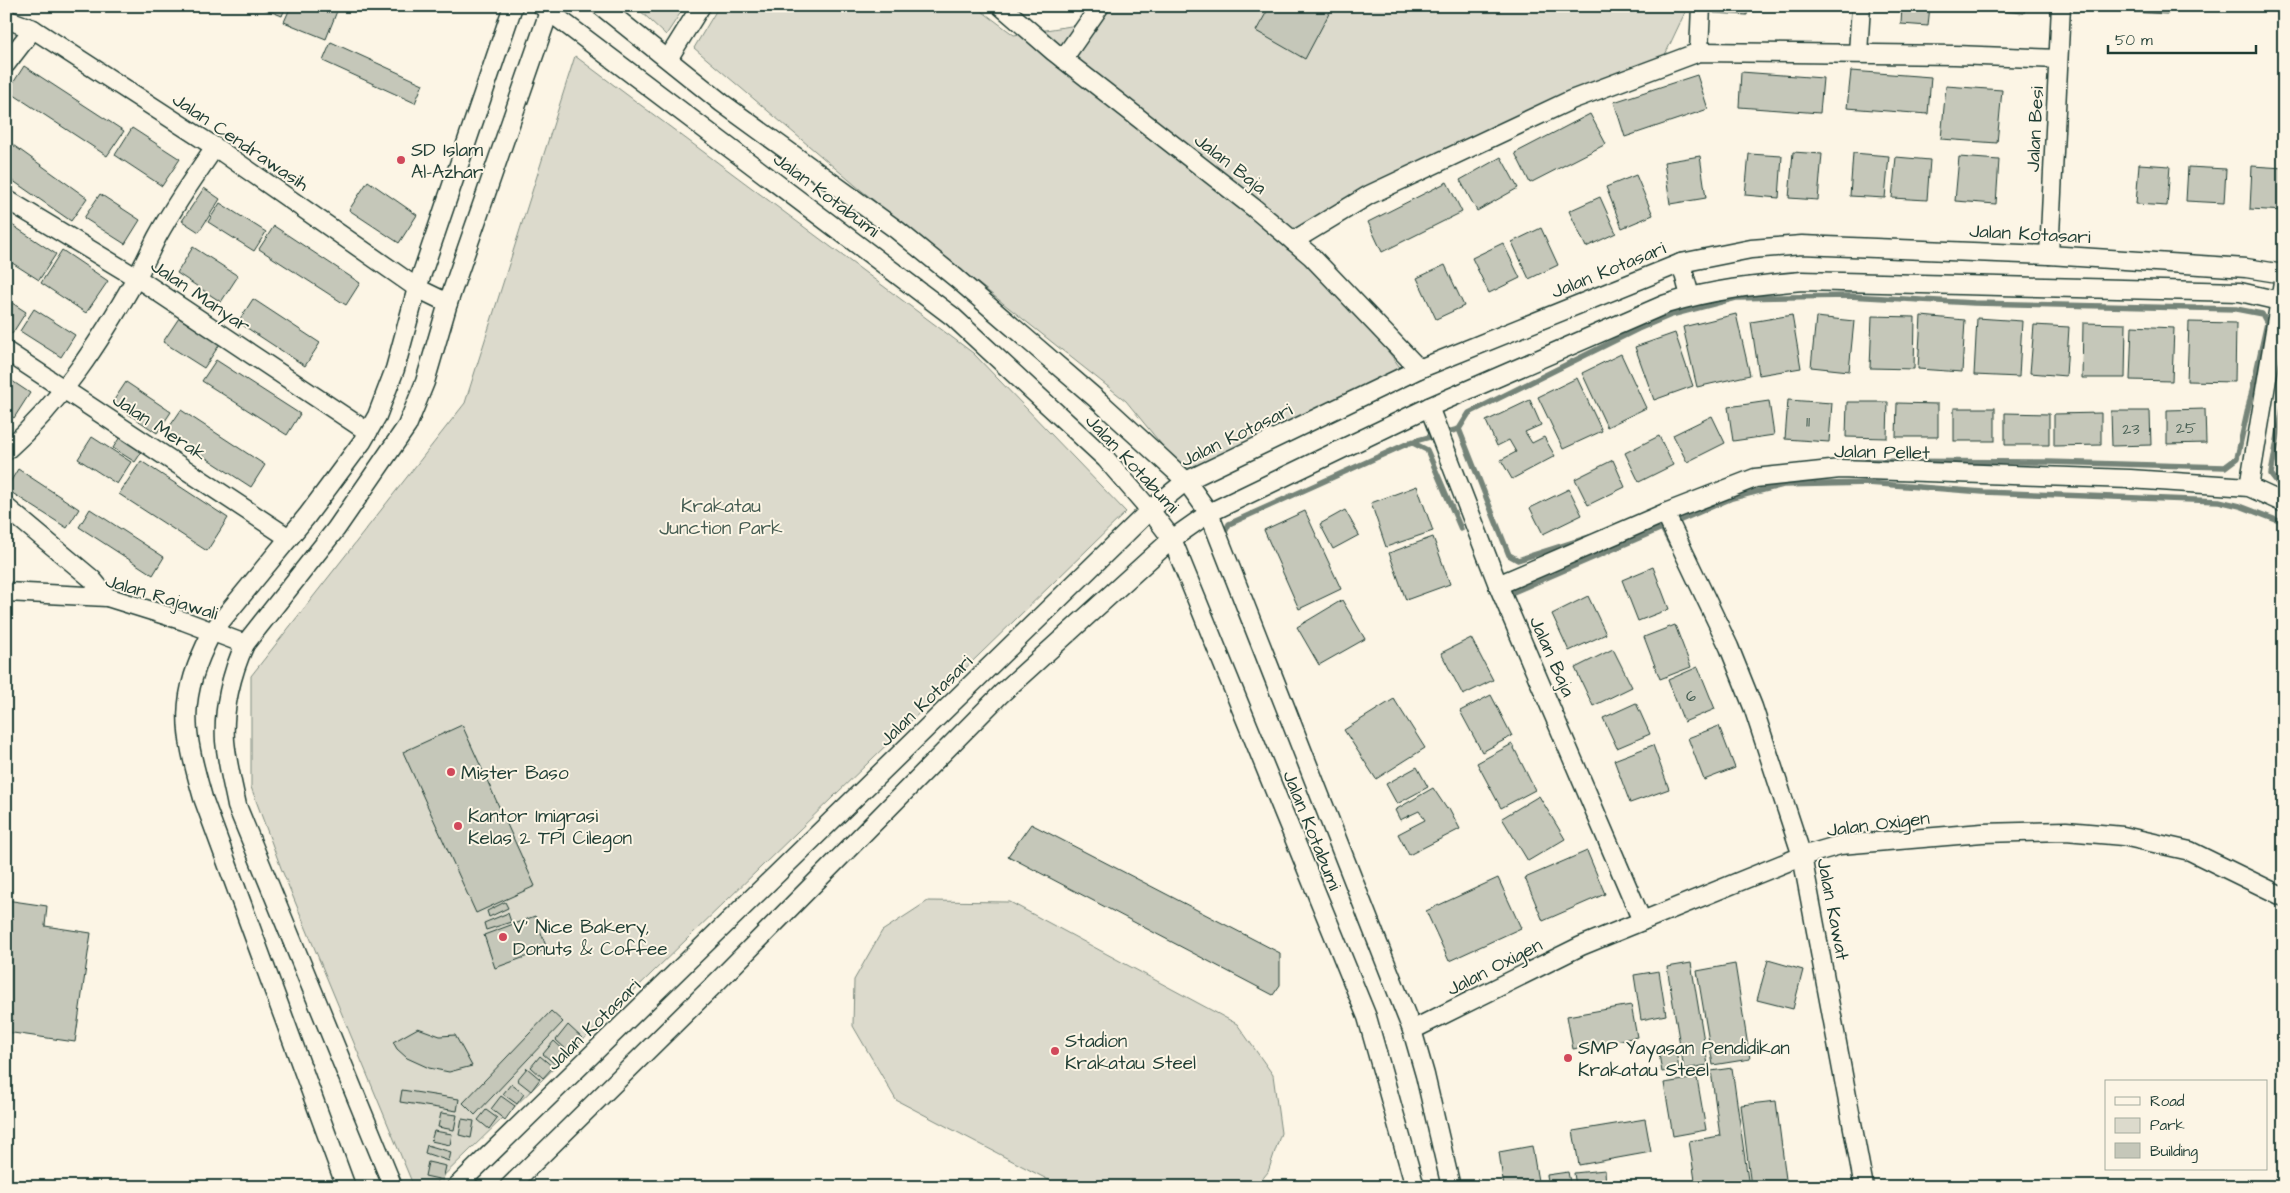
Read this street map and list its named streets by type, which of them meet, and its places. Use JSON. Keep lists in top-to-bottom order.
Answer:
{
  "streets": {
    "street": [
      "Jalan Besi",
      "Jalan Cendrawasih",
      "Jalan Baja",
      "Jalan Kotabumi",
      "Jalan Kotasari",
      "Jalan Manyar",
      "Jalan Merak",
      "Jalan Pellet",
      "Jalan Rajawali",
      "Jalan Oxigen",
      "Jalan Kawat"
    ]
  },
  "crossings": [
    ["Jalan Besi", "Jalan Kotasari"],
    ["Jalan Baja", "Jalan Kotasari"],
    ["Jalan Baja", "Jalan Pellet"],
    ["Jalan Baja", "Jalan Oxigen"],
    ["Jalan Kotabumi", "Jalan Kotasari"],
    ["Jalan Kotabumi", "Jalan Oxigen"],
    ["Jalan Pellet", "Jalan Kawat"],
    ["Jalan Oxigen", "Jalan Kawat"]
  ],
  "parks": ["Krakatau Junction Park"],
  "places": [
    "SD Islam Al-Azhar",
    "Mister Baso",
    "Kantor Imigrasi Kelas 2 TPI Cilegon",
    "V' Nice Bakery, Donuts & Coffee",
    "Stadion Krakatau Steel",
    "SMP Yayasan Pendidikan Krakatau Steel"
  ],
  "house_numbers": [
    "11",
    "25",
    "23",
    "6"
  ],
  "legend": ["Road", "Park", "Building"],
  "scale_bar": "50 m"
}
